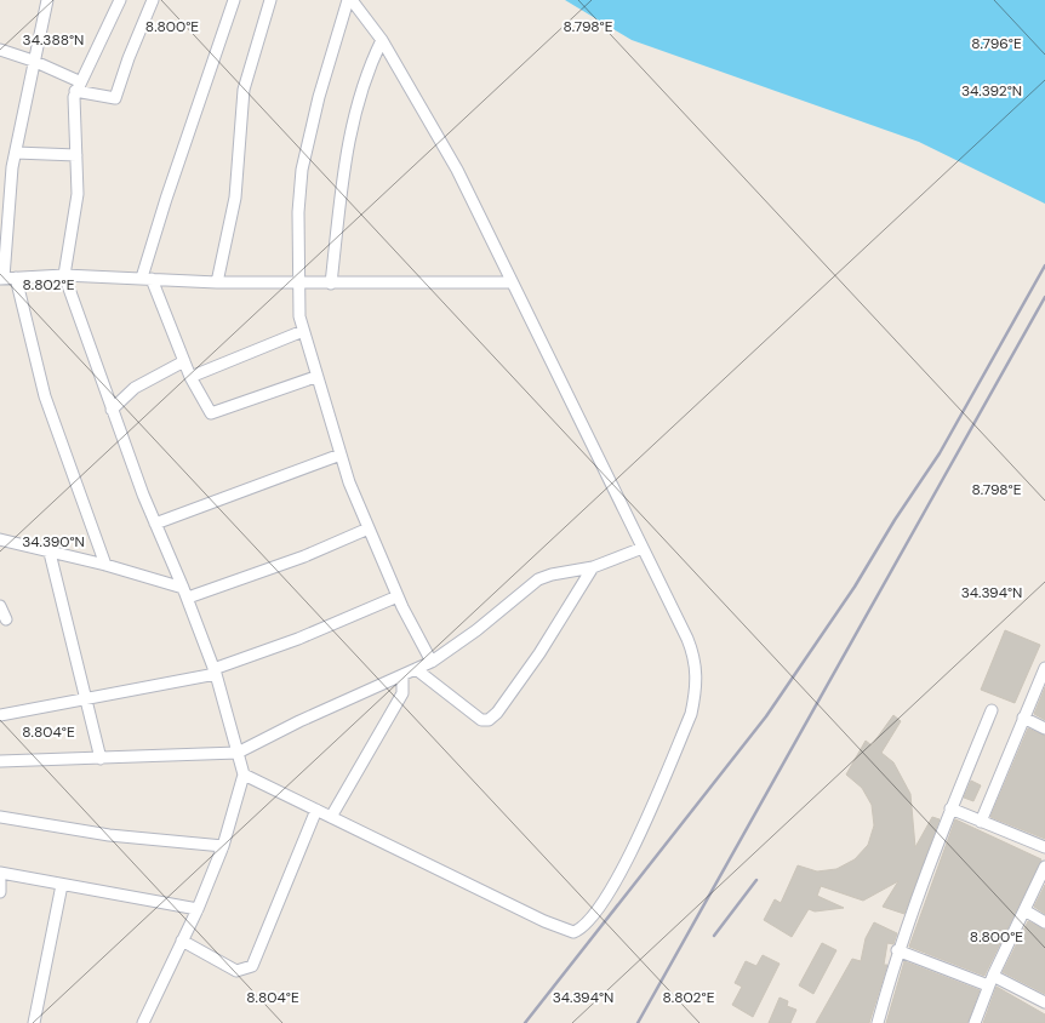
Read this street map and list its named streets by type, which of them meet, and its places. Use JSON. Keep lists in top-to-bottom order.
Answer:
{
  "coordinates": [
    "8.800°E",
    "8.798°E",
    "34.388°N",
    "8.796°E",
    "34.392°N",
    "8.802°E",
    "34.390°N",
    "34.394°N",
    "8.804°E"
  ]
}
